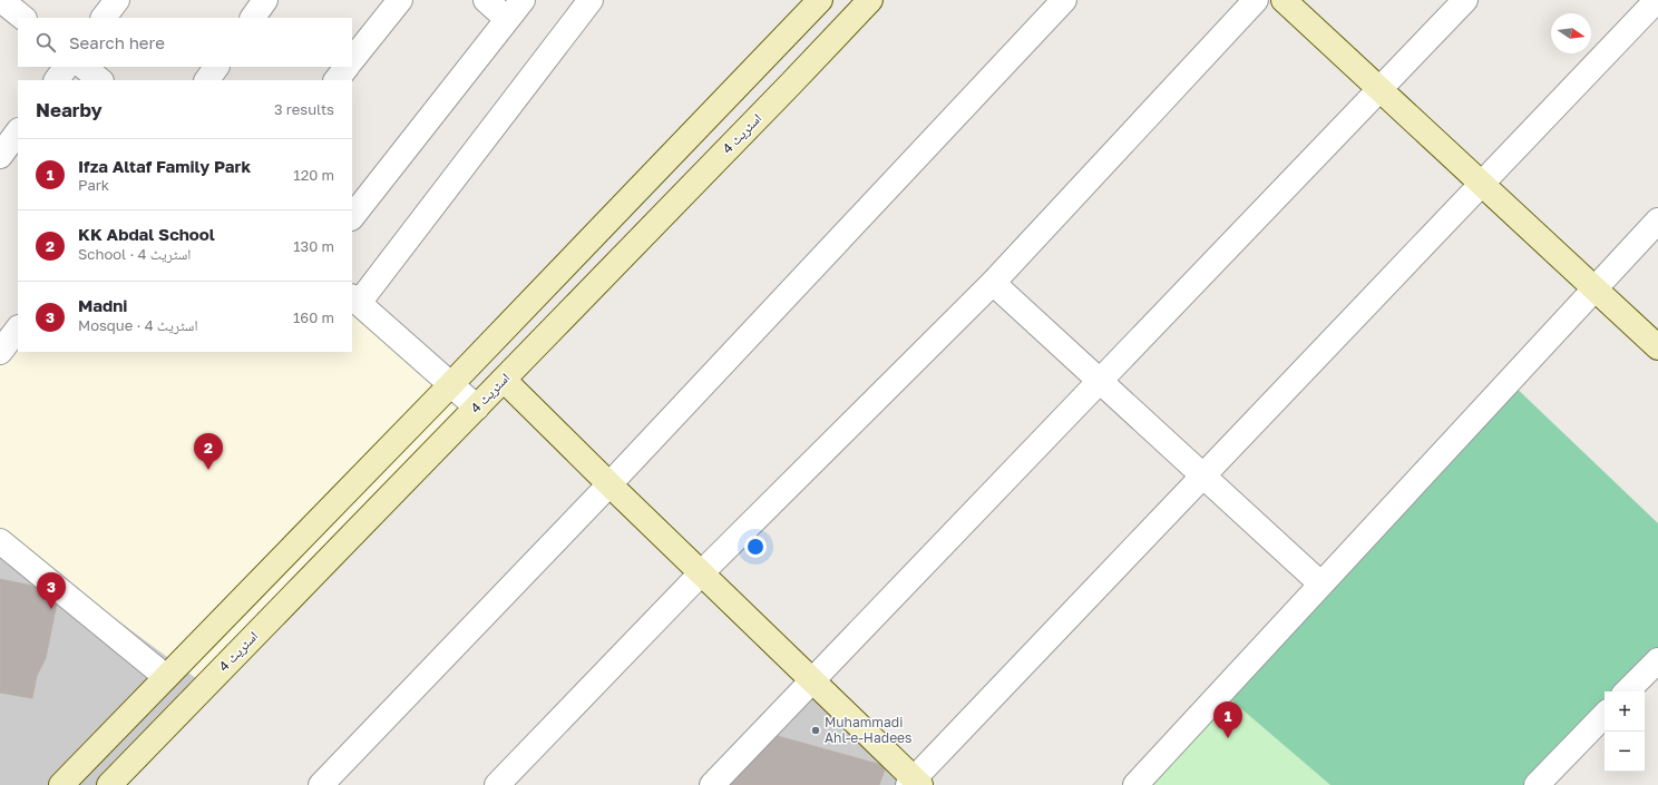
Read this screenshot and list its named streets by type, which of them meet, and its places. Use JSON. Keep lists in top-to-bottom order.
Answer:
{
  "streets": {
    "main road": ["اسٹریٹ 4"]
  },
  "places": ["Muhammadi Ahl-e-Hadees"],
  "north": "right",
  "page": {
    "search": "Search here",
    "heading": ["Nearby", "3 results"],
    "list": [
      {
        "mark": "1",
        "name": "Ifza Altaf Family Park",
        "note": "Park",
        "value": "120 m"
      },
      {
        "mark": "2",
        "name": "KK Abdal School",
        "note": "School · اسٹریٹ 4",
        "value": "130 m"
      },
      {
        "mark": "3",
        "name": "Madni",
        "note": "Mosque · اسٹریٹ 4",
        "value": "160 m"
      }
    ],
    "pins": ["2", "3", "1"],
    "map_buttons": ["+", "−"]
  }
}
